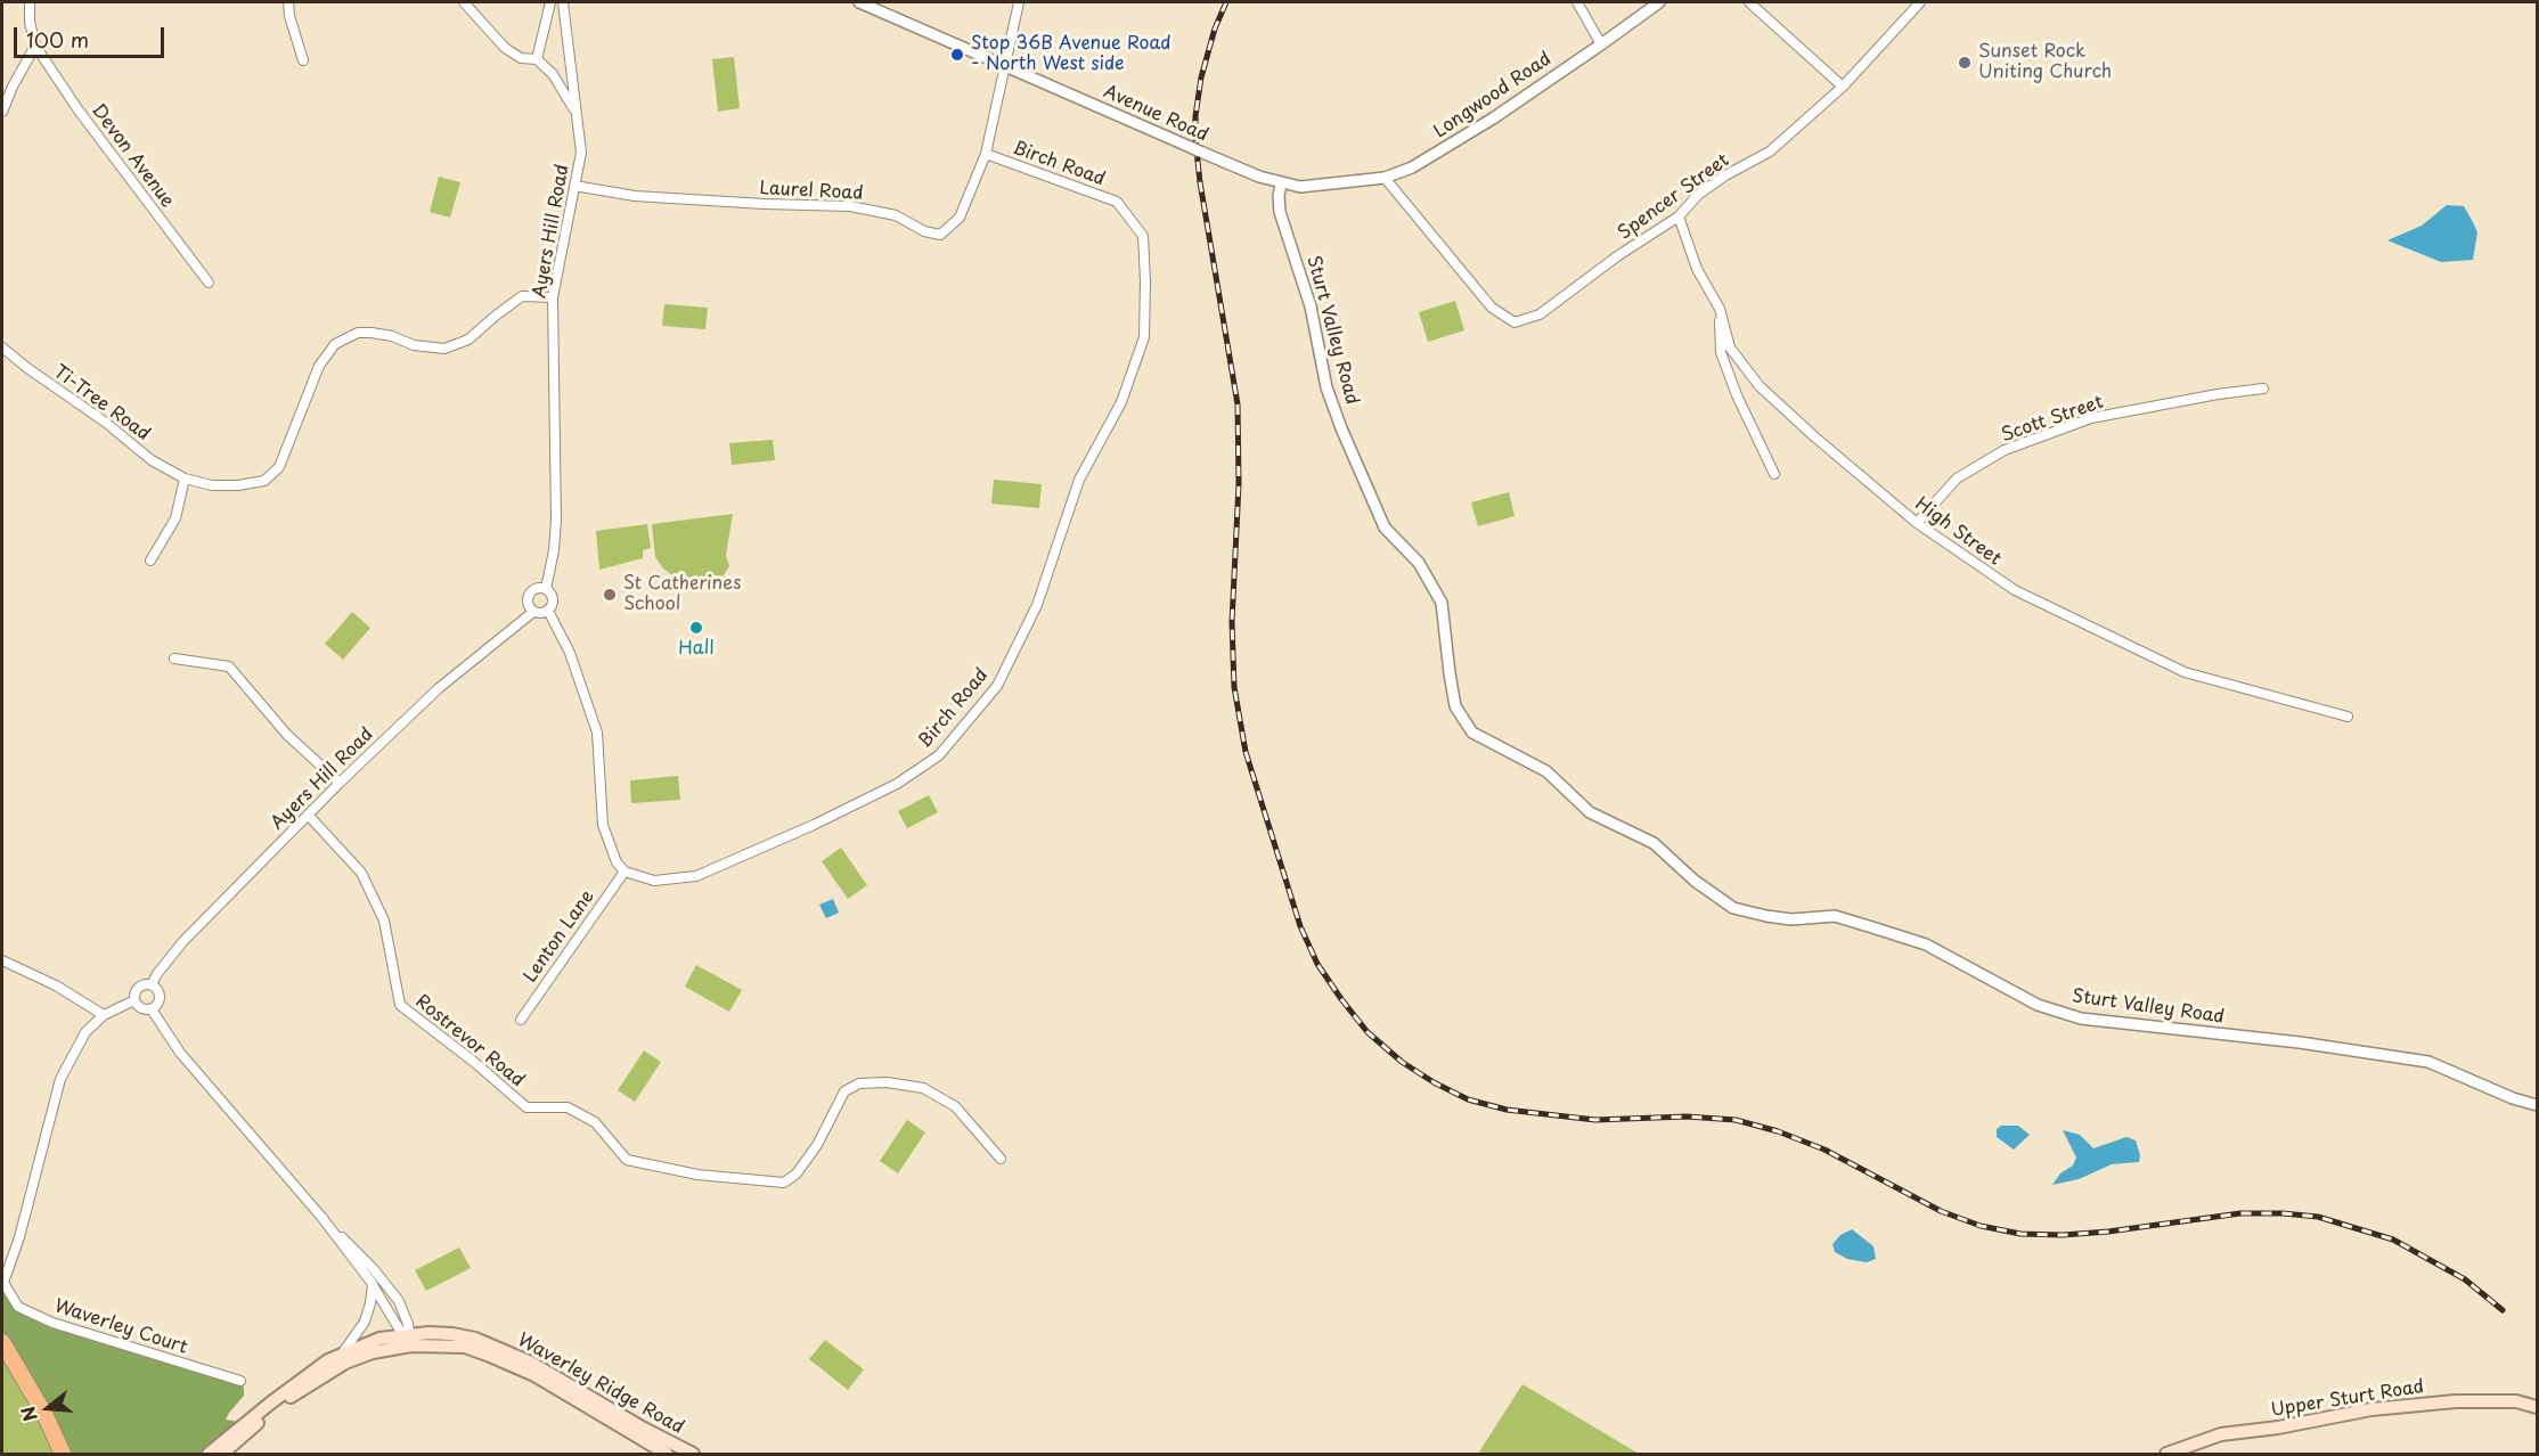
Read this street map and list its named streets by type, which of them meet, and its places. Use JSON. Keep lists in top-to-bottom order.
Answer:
{
  "streets": {
    "main road": ["Waverley Ridge Road", "Upper Sturt Road"],
    "street": [
      "Longwood Road",
      "Avenue Road",
      "Devon Avenue",
      "Birch Road",
      "Laurel Road",
      "Spencer Street",
      "Ayers Hill Road",
      "Sturt Valley Road",
      "Ti-Tree Road",
      "Scott Street",
      "High Street",
      "Lenton Lane",
      "Rostrevor Road",
      "Waverley Court"
    ]
  },
  "crossings": [
    ["Longwood Road", "Avenue Road"],
    ["Longwood Road", "Spencer Street"],
    ["Avenue Road", "Laurel Road"],
    ["Avenue Road", "Sturt Valley Road"],
    ["Birch Road", "Laurel Road"],
    ["Birch Road", "Lenton Lane"],
    ["Laurel Road", "Ayers Hill Road"],
    ["Spencer Street", "High Street"],
    ["Ayers Hill Road", "Ti-Tree Road"],
    ["Ayers Hill Road", "Rostrevor Road"],
    ["Scott Street", "High Street"]
  ],
  "places": [
    "Stop 36B Avenue Road - North West side",
    "Sunset Rock Uniting Church",
    "St Catherines School",
    "Hall"
  ],
  "scale_bar": "100 m",
  "north": "left"
}
